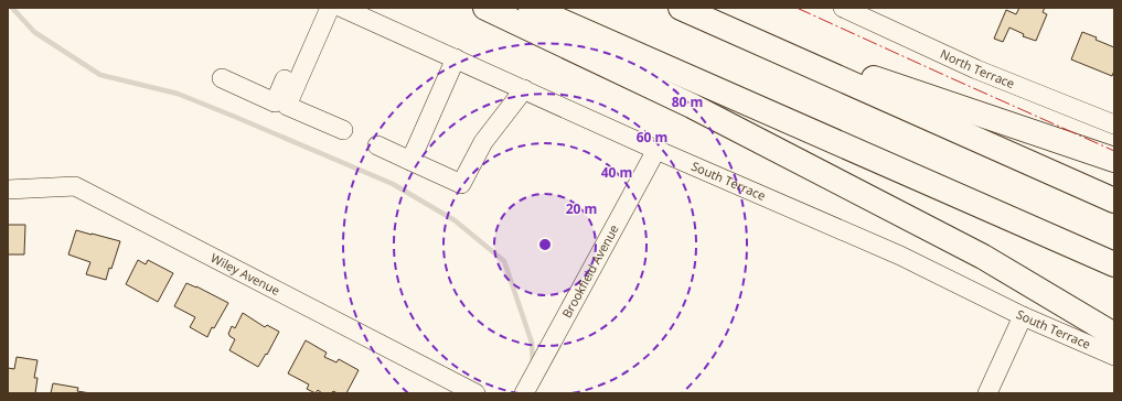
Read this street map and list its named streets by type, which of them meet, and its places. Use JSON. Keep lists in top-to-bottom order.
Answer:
{
  "streets": {
    "street": [
      "North Terrace",
      "South Terrace",
      "Brookfield Avenue",
      "Wiley Avenue"
    ]
  },
  "crossings": [
    ["South Terrace", "Brookfield Avenue"]
  ],
  "rings": [
    "80 m",
    "60 m",
    "40 m",
    "20 m"
  ]
}
